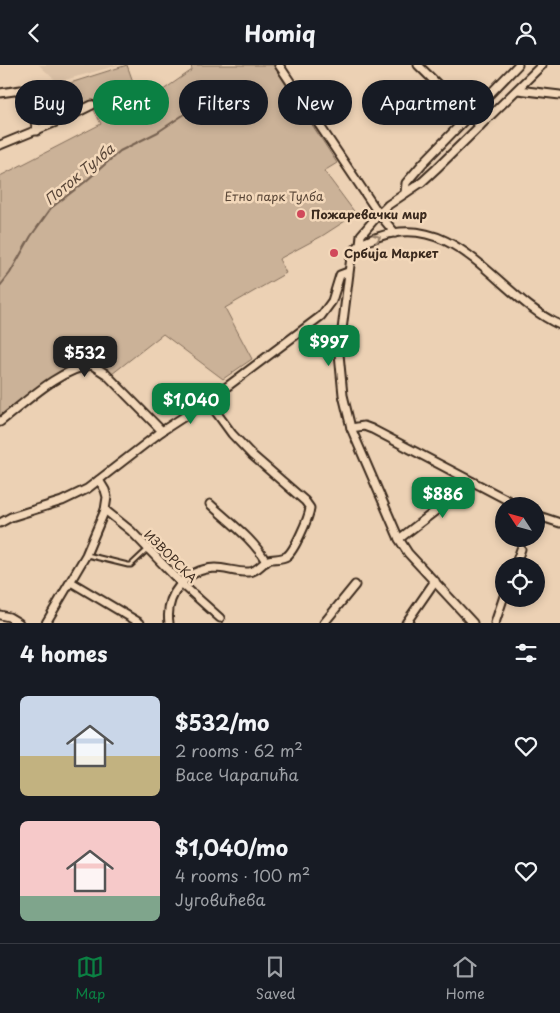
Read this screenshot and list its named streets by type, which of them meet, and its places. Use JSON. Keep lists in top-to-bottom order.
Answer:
{
  "streets": {
    "street": ["ИЗВОРСКА"]
  },
  "water": ["Поток Тулба"],
  "parks": ["Етно парк Тулба"],
  "places": ["Пожаревачки мир", "Србија Маркет"],
  "north": "top left",
  "page": {
    "header": "Homiq",
    "chip": [
      "Buy",
      "Rent",
      "Filters",
      "New",
      "Apartment"
    ],
    "price": [
      "$997",
      "$532",
      "$1,040",
      "$886"
    ],
    "heading": "4 homes",
    "list": [
      {
        "name": "$532/mo",
        "note": "2 rooms · 62 m² · Васе Чарапића"
      },
      {
        "name": "$1,040/mo",
        "note": "4 rooms · 100 m² · Југовићева"
      }
    ],
    "tabs": ["Map", "Saved", "Home"]
  }
}
